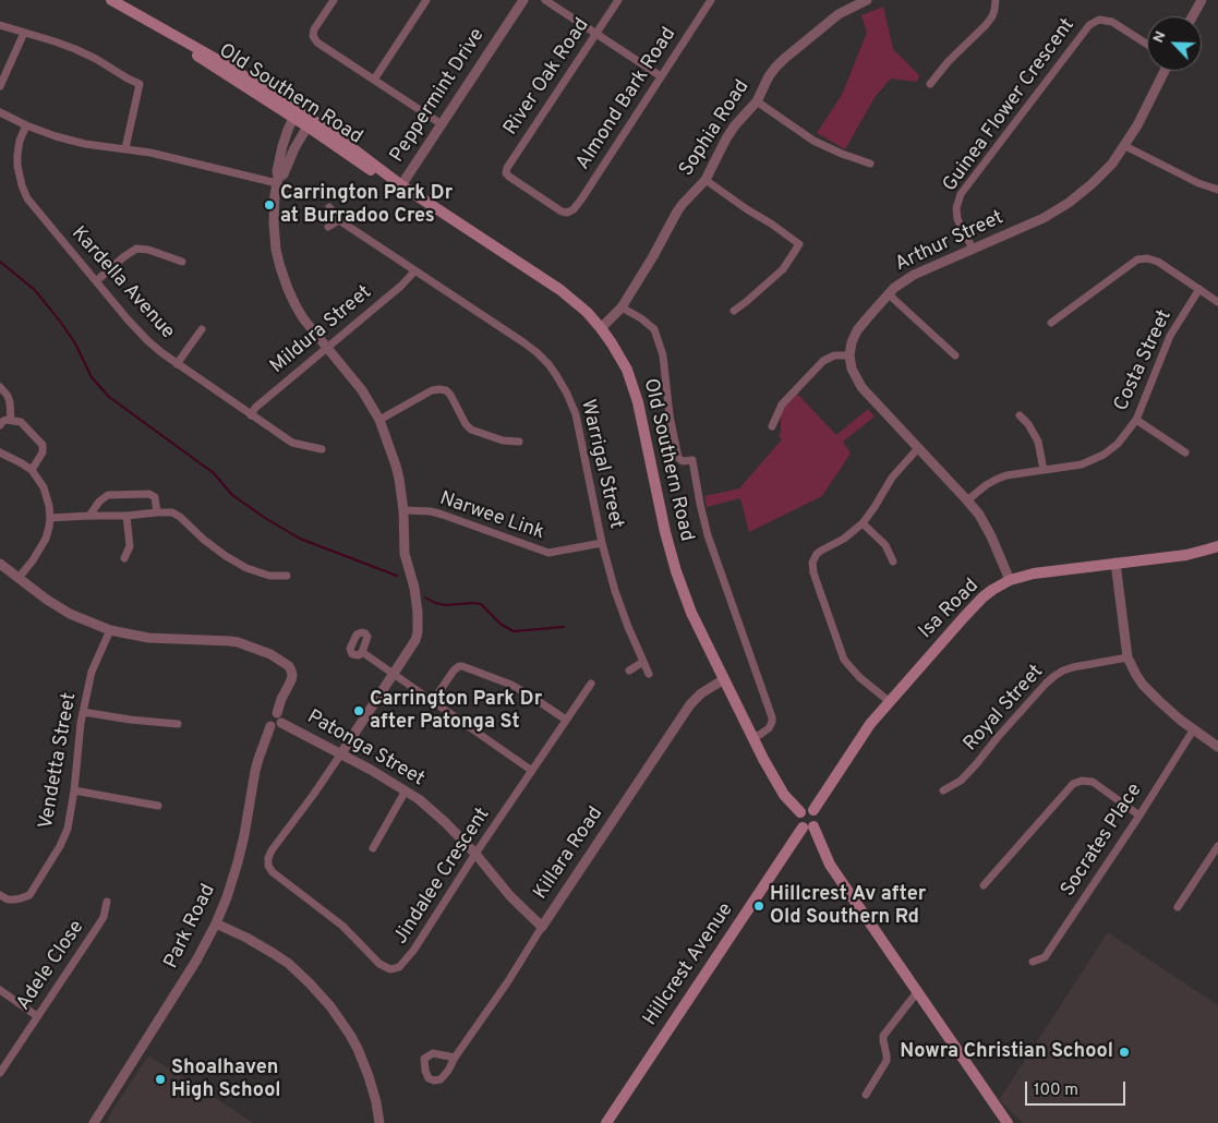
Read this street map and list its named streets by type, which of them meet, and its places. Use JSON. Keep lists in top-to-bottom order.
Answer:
{
  "streets": {
    "main road": ["Old Southern Road", "Isa Road", "Hillcrest Avenue"],
    "street": [
      "River Oak Road",
      "Peppermint Drive",
      "Almond Bark Road",
      "Guinea Flower Crescent",
      "Sophia Road",
      "Arthur Street",
      "Kardella Avenue",
      "Mildura Street",
      "Costa Street",
      "Warrigal Street",
      "Narwee Link",
      "Royal Street",
      "Patonga Street",
      "Vendetta Street",
      "Socrates Place",
      "Killara Road",
      "Jindalee Crescent",
      "Park Road",
      "Adele Close"
    ]
  },
  "crossings": [
    ["River Oak Road", "Almond Bark Road"],
    ["Old Southern Road", "Peppermint Drive"],
    ["Old Southern Road", "Sophia Road"],
    ["Old Southern Road", "Isa Road"],
    ["Old Southern Road", "Killara Road"],
    ["Old Southern Road", "Hillcrest Avenue"],
    ["Guinea Flower Crescent", "Arthur Street"],
    ["Kardella Avenue", "Mildura Street"],
    ["Mildura Street", "Warrigal Street"],
    ["Warrigal Street", "Narwee Link"],
    ["Isa Road", "Hillcrest Avenue"],
    ["Patonga Street", "Killara Road"],
    ["Patonga Street", "Jindalee Crescent"],
    ["Patonga Street", "Park Road"]
  ],
  "places": [
    "Carrington Park Dr at Burradoo Cres",
    "Carrington Park Dr after Patonga St",
    "Hillcrest Av after Old Southern Rd",
    "Nowra Christian School",
    "Shoalhaven High School"
  ],
  "scale_bar": "100 m",
  "north": "top left"
}
